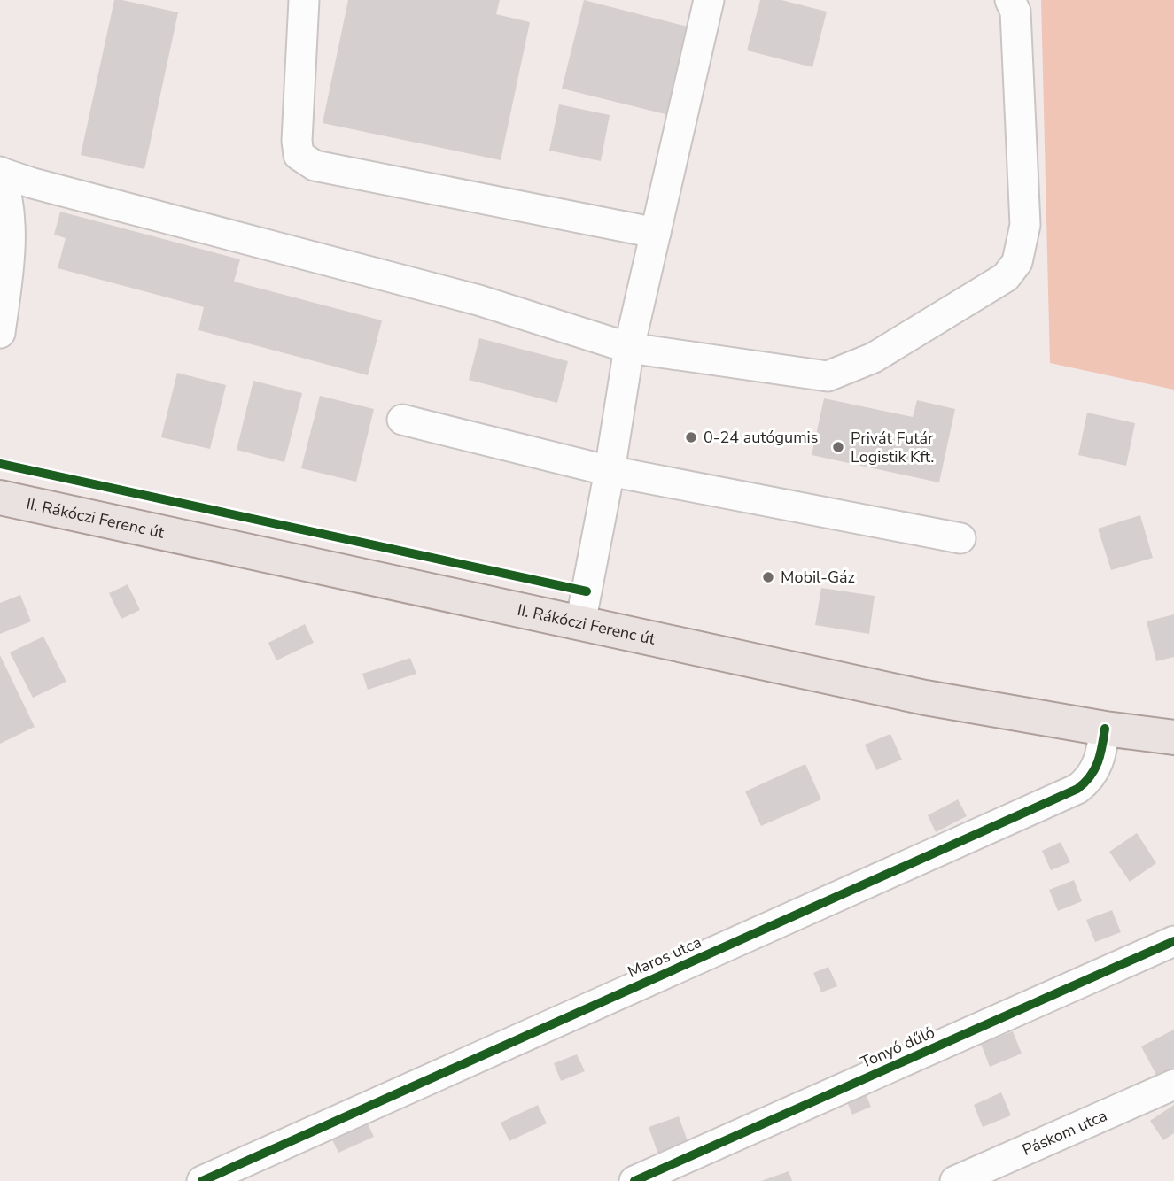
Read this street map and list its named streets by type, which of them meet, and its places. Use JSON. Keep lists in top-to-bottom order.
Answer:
{
  "streets": {
    "main road": ["II. Rákóczi Ferenc út"],
    "street": ["Maros utca", "Tonyó dűlő", "Páskom utca"]
  },
  "crossings": [
    ["II. Rákóczi Ferenc út", "Maros utca"]
  ],
  "places": ["0-24 autógumis", "Privát Futár Logistik Kft.", "Mobil-Gáz"]
}
